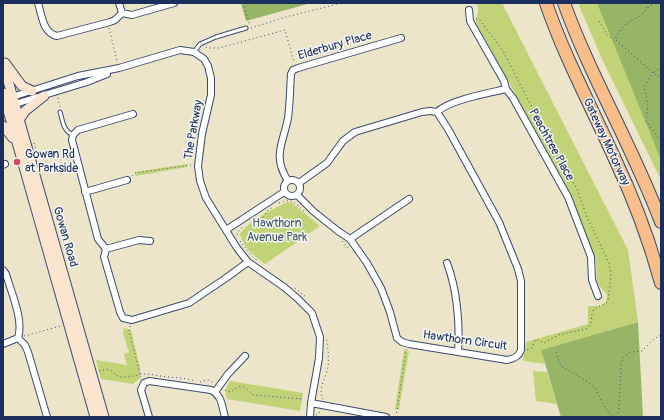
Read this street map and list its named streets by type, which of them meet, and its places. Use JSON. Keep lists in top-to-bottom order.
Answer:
{
  "streets": {
    "highway": ["Gateway Motorway"],
    "main road": ["Gowan Road"],
    "street": [
      "Elderbury Place",
      "The Parkway",
      "Peachtree Place",
      "Hawthorn Circuit"
    ]
  },
  "crossings": [
    ["Elderbury Place", "Hawthorn Circuit"]
  ],
  "parks": ["Hawthorn Avenue Park"],
  "places": ["Gowan Rd at Parkside"]
}
